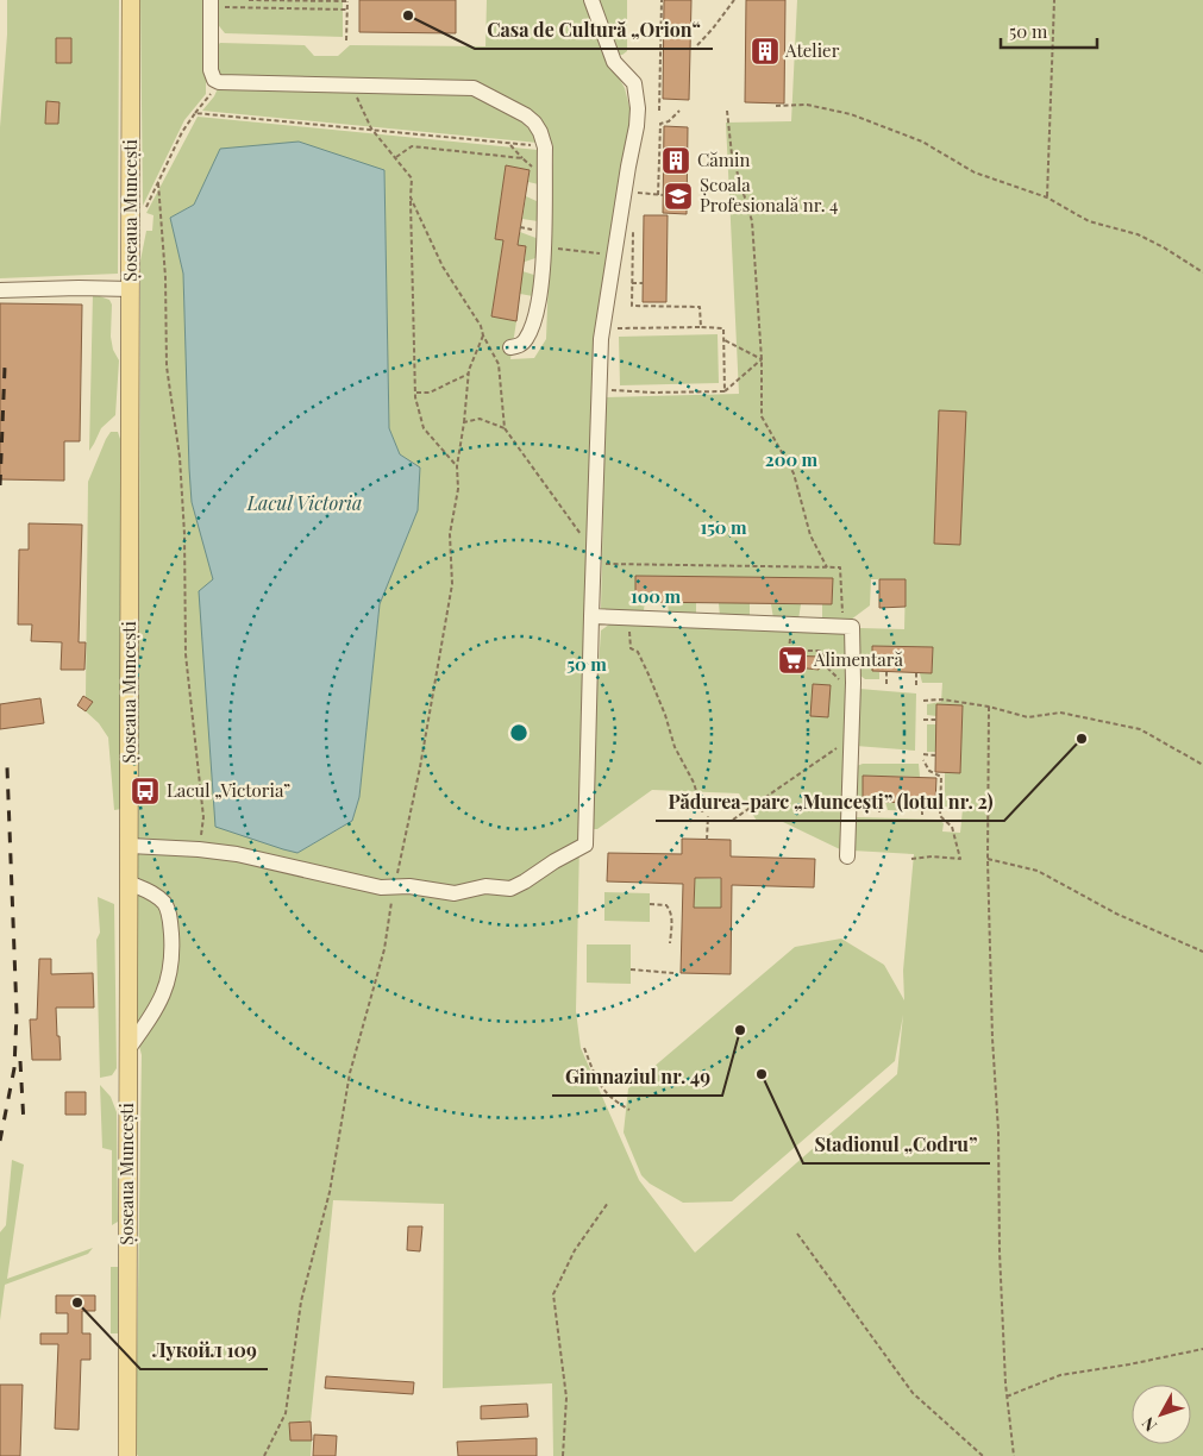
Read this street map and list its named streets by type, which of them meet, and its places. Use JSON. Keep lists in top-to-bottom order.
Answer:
{
  "streets": {
    "main road": ["Șoseaua Muncești"]
  },
  "water": ["Lacul Victoria"],
  "places": {
    "other": [
      "Casa de Cultură „Orion“",
      "Pădurea-parc „Muncești” (lotul nr. 2)",
      "Gimnaziul nr. 49",
      "Stadionul „Codru”",
      "Лукойл 109"
    ],
    "building": ["Atelier", "Cămin"],
    "school or university": ["Școala Profesională nr. 4"],
    "supermarket": ["Alimentară"],
    "bus stop": ["Lacul „Victoria”"]
  },
  "scale_bar": "50 m",
  "north": "bottom left",
  "rings": [
    "200 m",
    "150 m",
    "100 m",
    "50 m"
  ]
}
